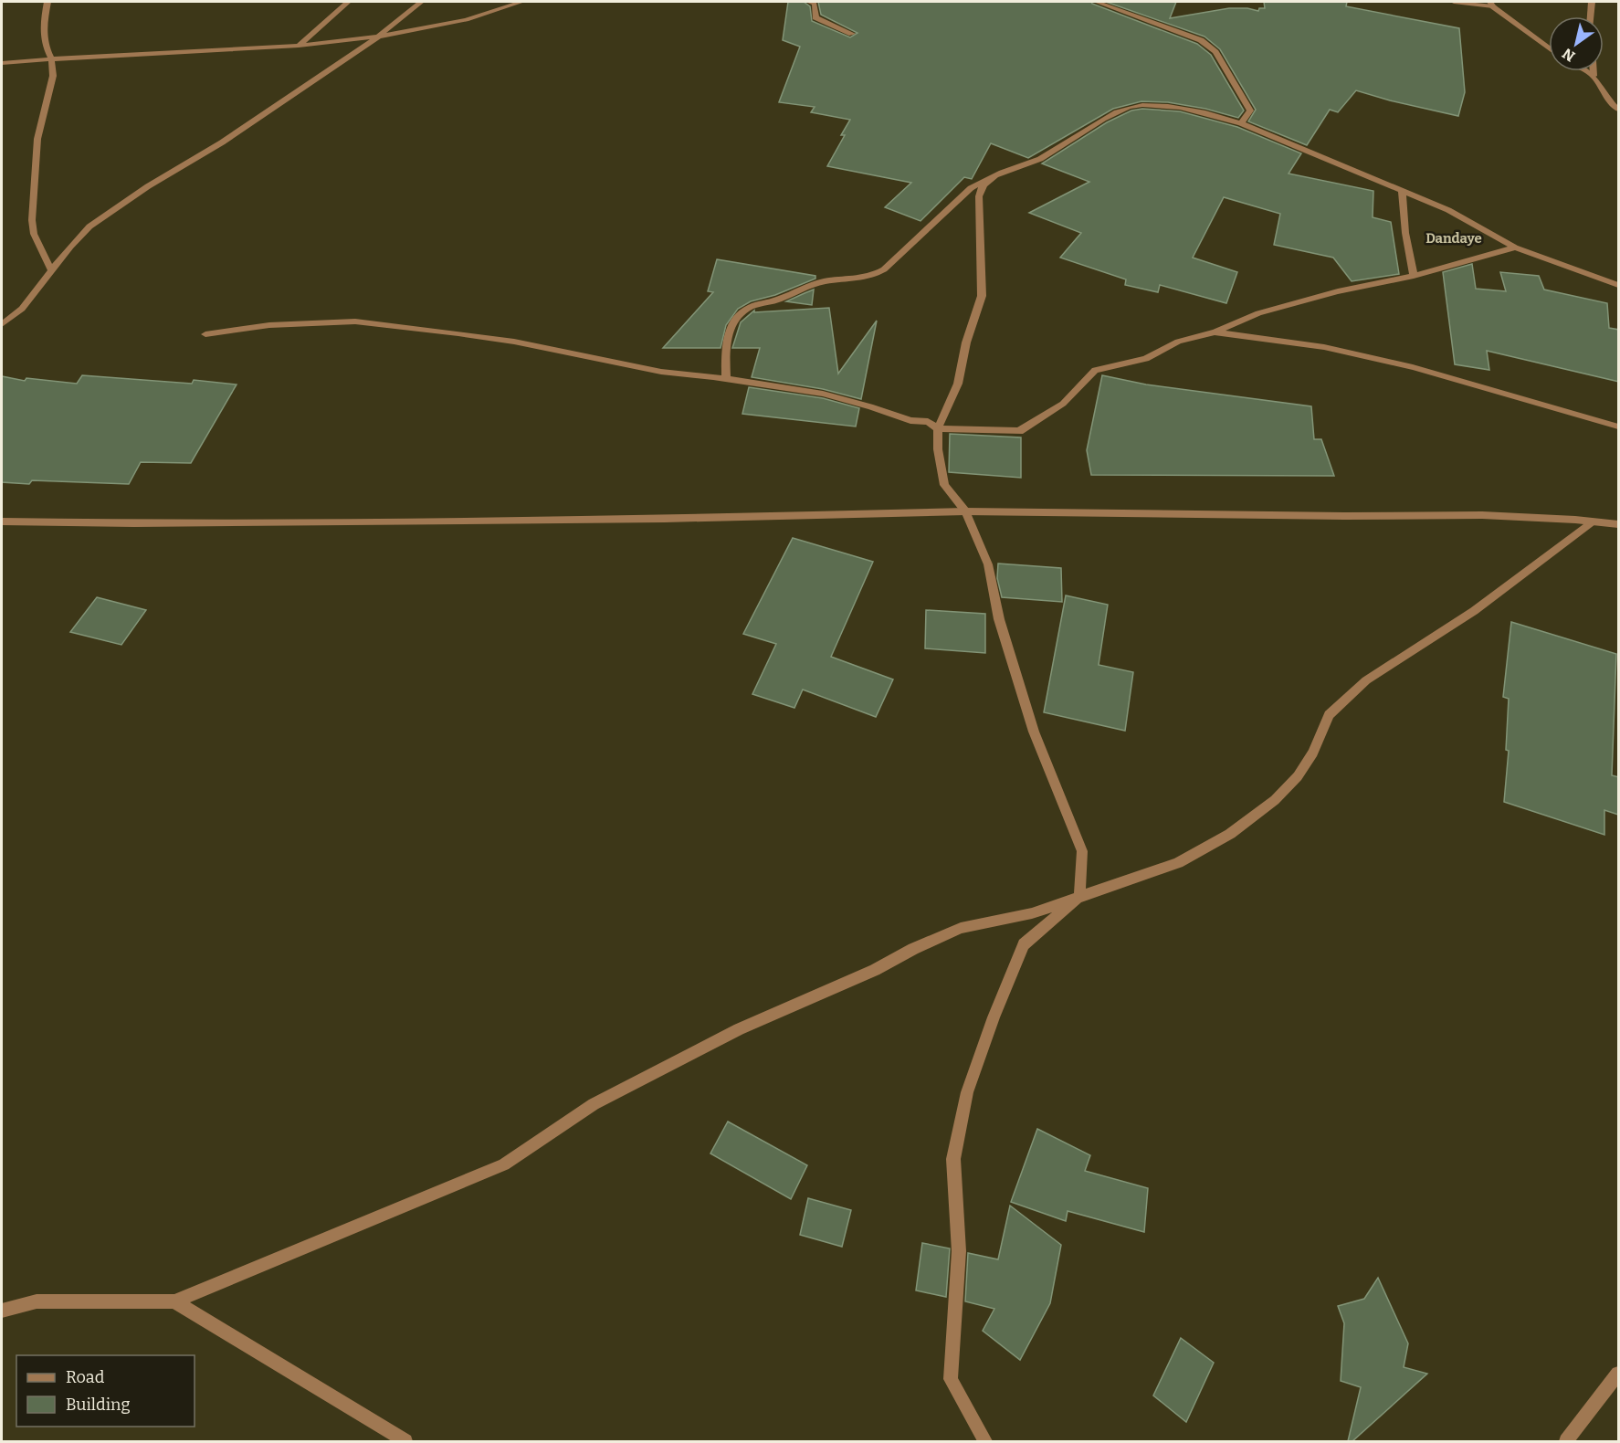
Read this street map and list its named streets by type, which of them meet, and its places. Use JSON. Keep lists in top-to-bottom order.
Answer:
{
  "districts": ["Dandaye"],
  "legend": ["Road", "Building"],
  "north": "bottom left"
}
